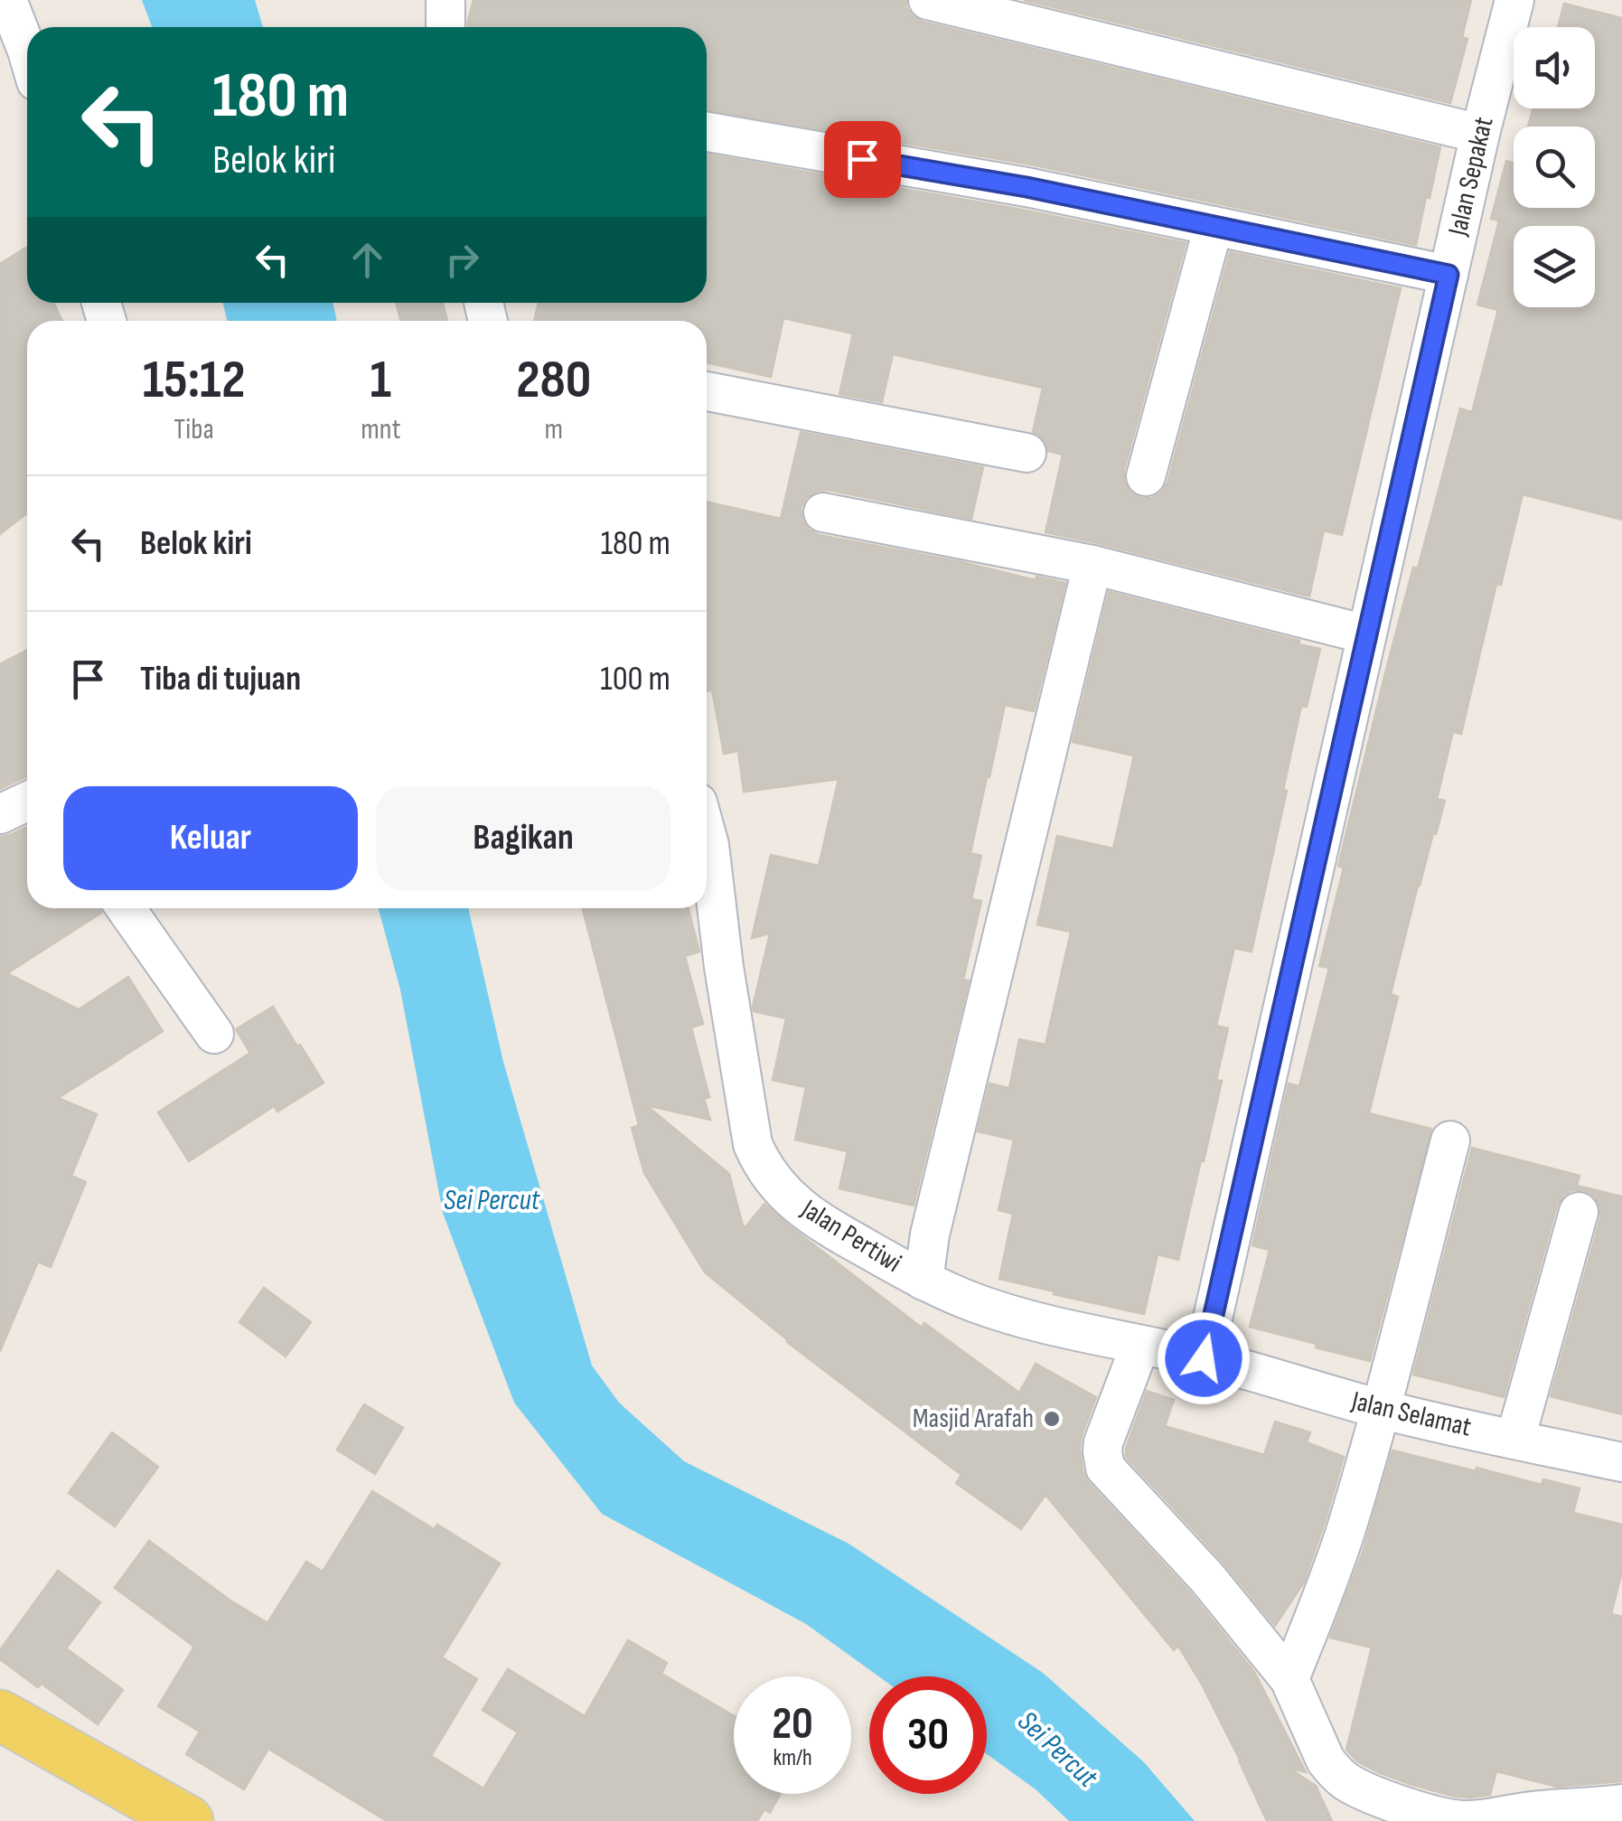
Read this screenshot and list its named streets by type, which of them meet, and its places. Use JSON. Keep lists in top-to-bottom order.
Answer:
{
  "streets": {
    "street": ["Jalan Sepakat", "Jalan Pertiwi", "Jalan Selamat"]
  },
  "crossings": [
    ["Jalan Sepakat", "Jalan Pertiwi"],
    ["Jalan Sepakat", "Jalan Selamat"],
    ["Jalan Pertiwi", "Jalan Selamat"]
  ],
  "water": ["Sei Percut"],
  "places": ["Masjid Arafah"],
  "page": {
    "turn": ["180 m", "Belok kiri"],
    "eta": [
      "15:12",
      "Tiba",
      "1",
      "mnt",
      "280",
      "m"
    ],
    "list": [
      {
        "name": "Belok kiri",
        "value": "180 m"
      },
      {
        "name": "Tiba di tujuan",
        "value": "100 m"
      }
    ],
    "buttons": ["Keluar", "Bagikan"],
    "speed": "20 km/h",
    "limit": "30"
  }
}
